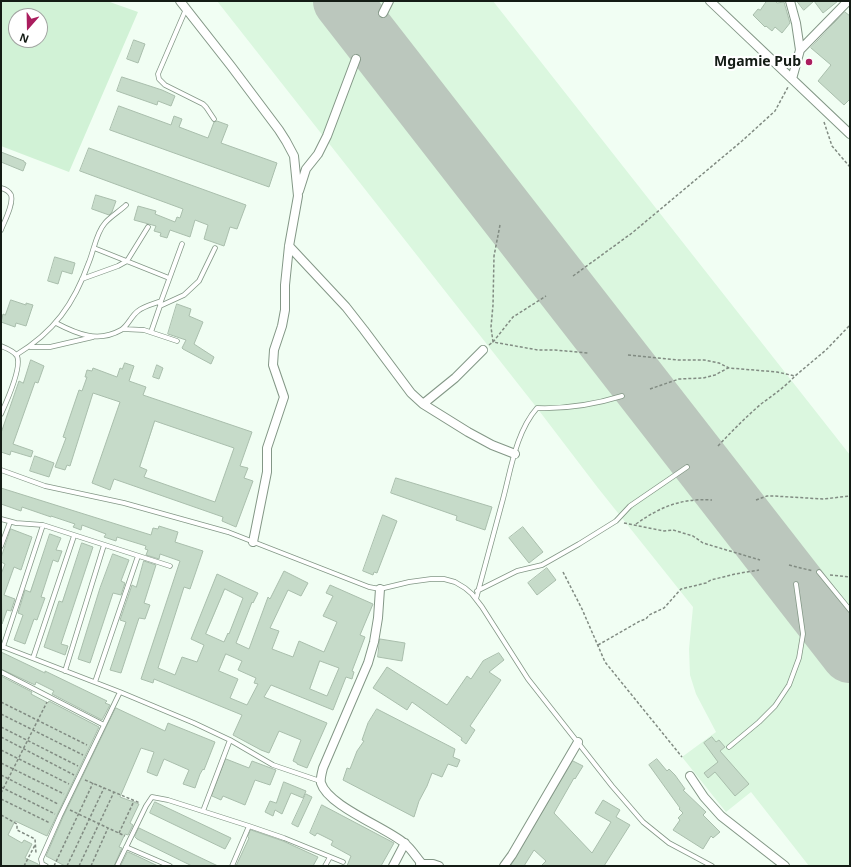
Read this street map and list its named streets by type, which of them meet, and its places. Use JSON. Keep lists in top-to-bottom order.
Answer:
{
  "places": ["Mgamie Pub"],
  "north": "bottom"
}
